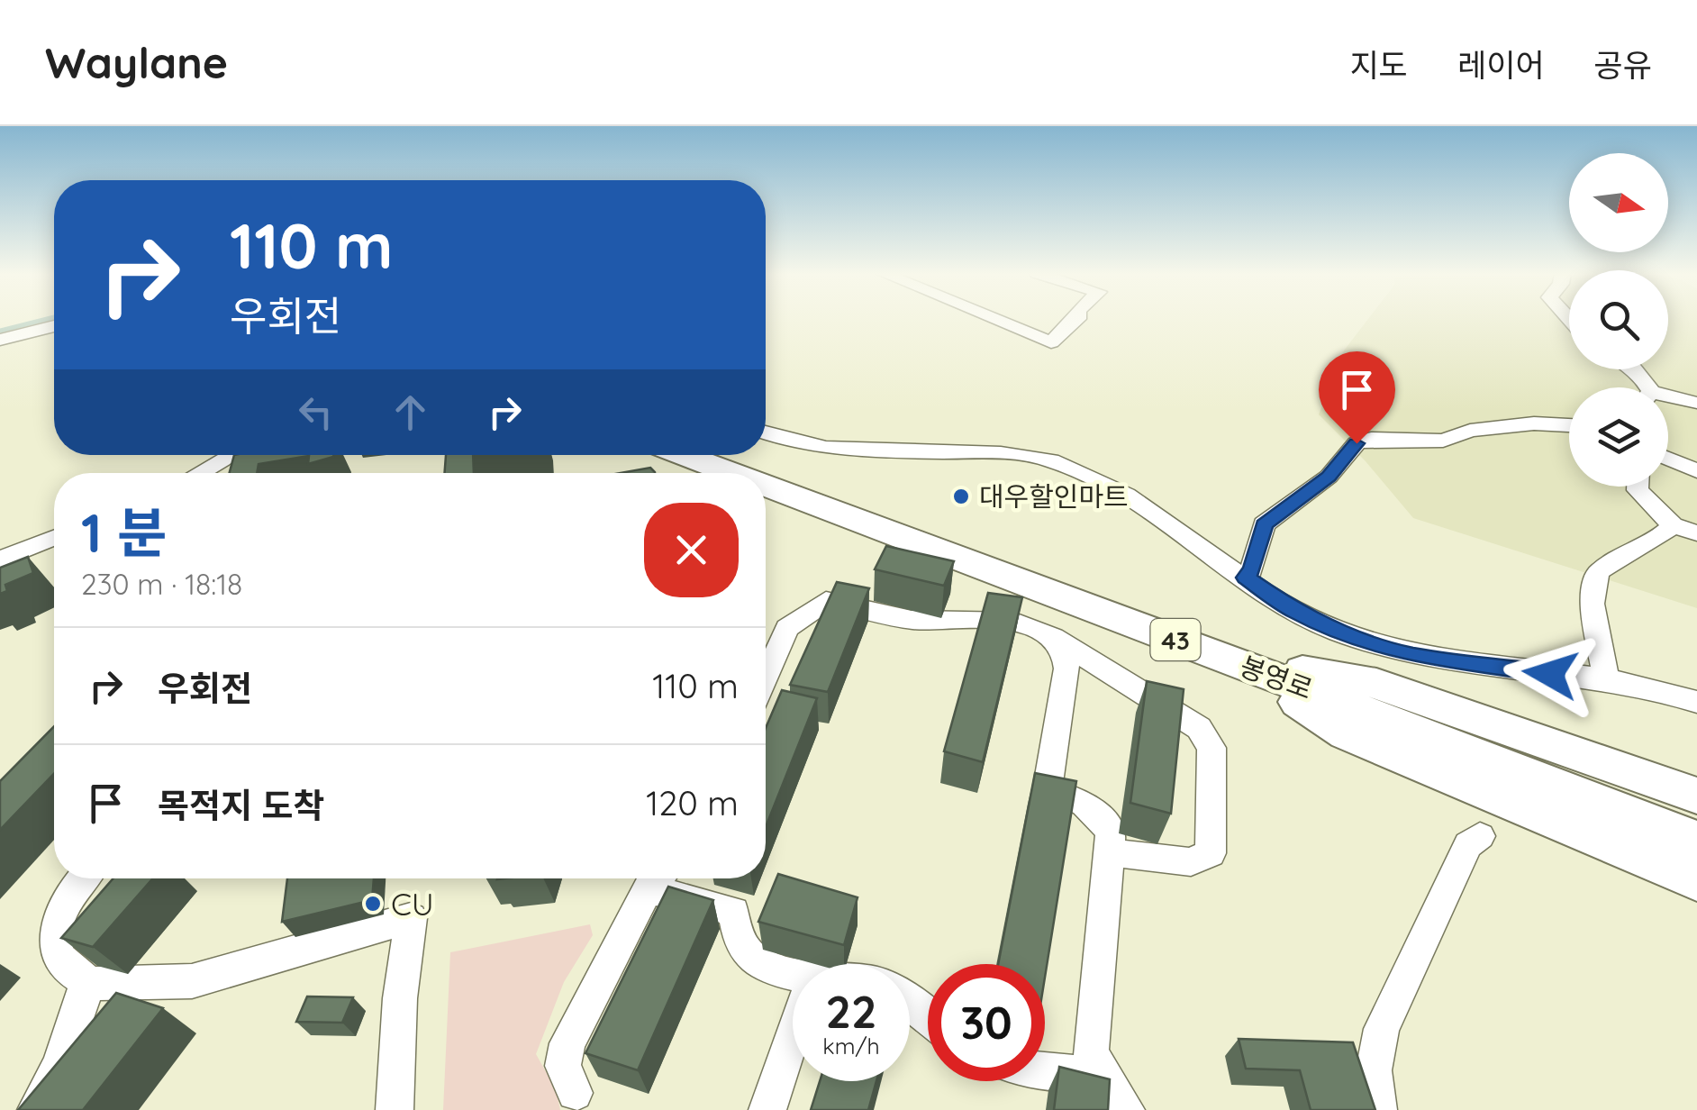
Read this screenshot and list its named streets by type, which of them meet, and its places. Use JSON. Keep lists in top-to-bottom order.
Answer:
{
  "streets": {
    "highway": ["43", "봉영로"]
  },
  "places": ["대우할인마트", "CU"],
  "north": "right",
  "page": {
    "header": "Waylane",
    "nav": ["지도", "레이어", "공유"],
    "turn": ["110 m", "우회전"],
    "heading": ["1 분", "230 m · 18:18"],
    "list": [
      {
        "name": "우회전",
        "value": "110 m"
      },
      {
        "name": "목적지 도착",
        "value": "120 m"
      }
    ],
    "speed": "22 km/h",
    "limit": "30"
  }
}
